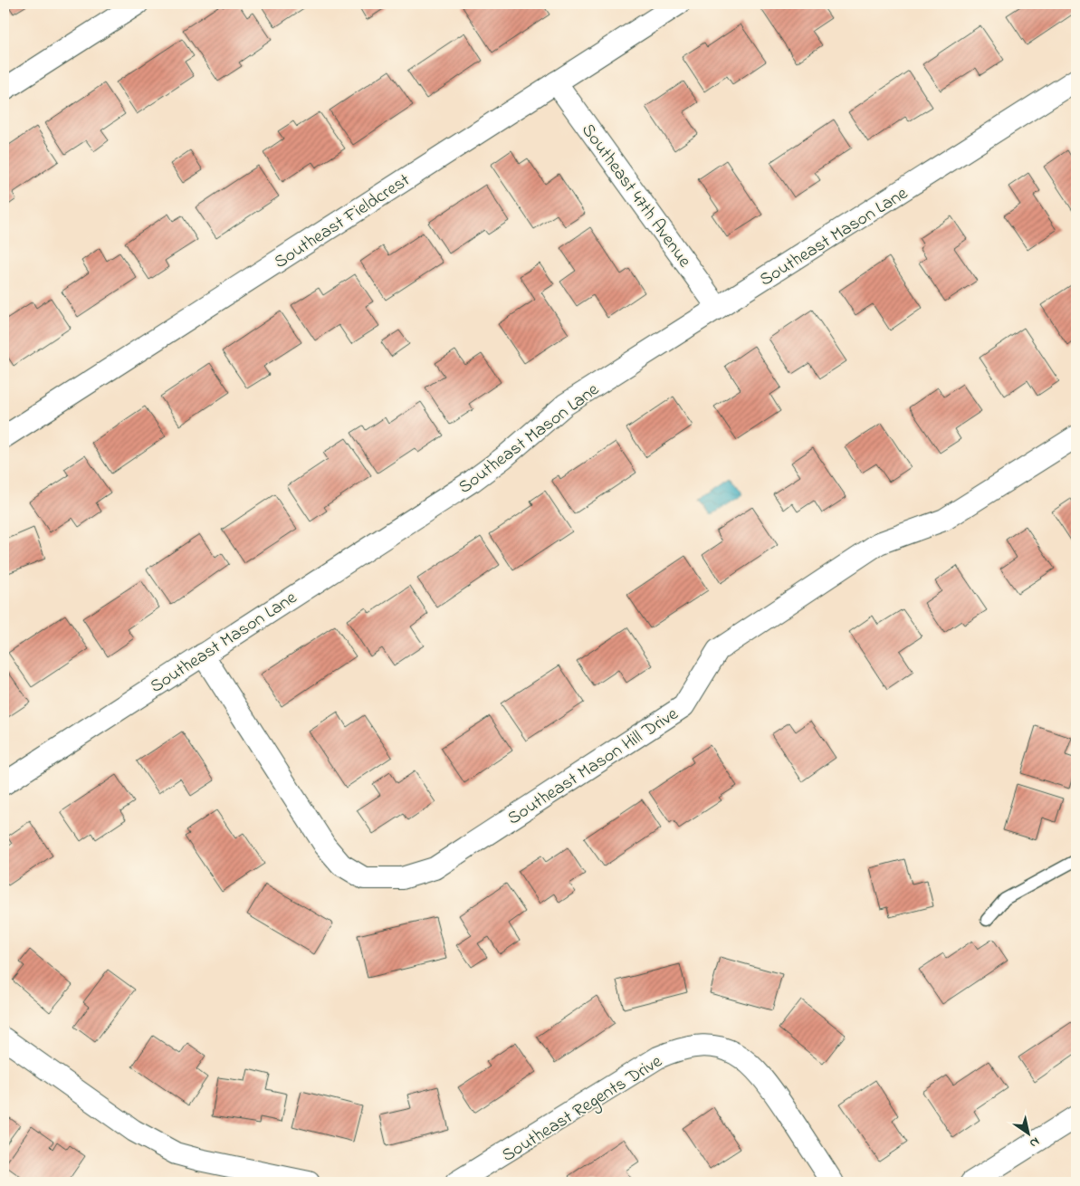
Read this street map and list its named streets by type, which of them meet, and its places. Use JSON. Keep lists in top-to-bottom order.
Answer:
{
  "streets": {
    "street": [
      "Southeast 47th Avenue",
      "Southeast Fieldcrest",
      "Southeast Mason Lane",
      "Southeast Mason Hill Drive",
      "Southeast Regents Drive"
    ]
  },
  "crossings": [
    ["Southeast 47th Avenue", "Southeast Fieldcrest"],
    ["Southeast 47th Avenue", "Southeast Mason Lane"],
    ["Southeast Mason Lane", "Southeast Mason Hill Drive"]
  ],
  "north": "bottom right"
}
